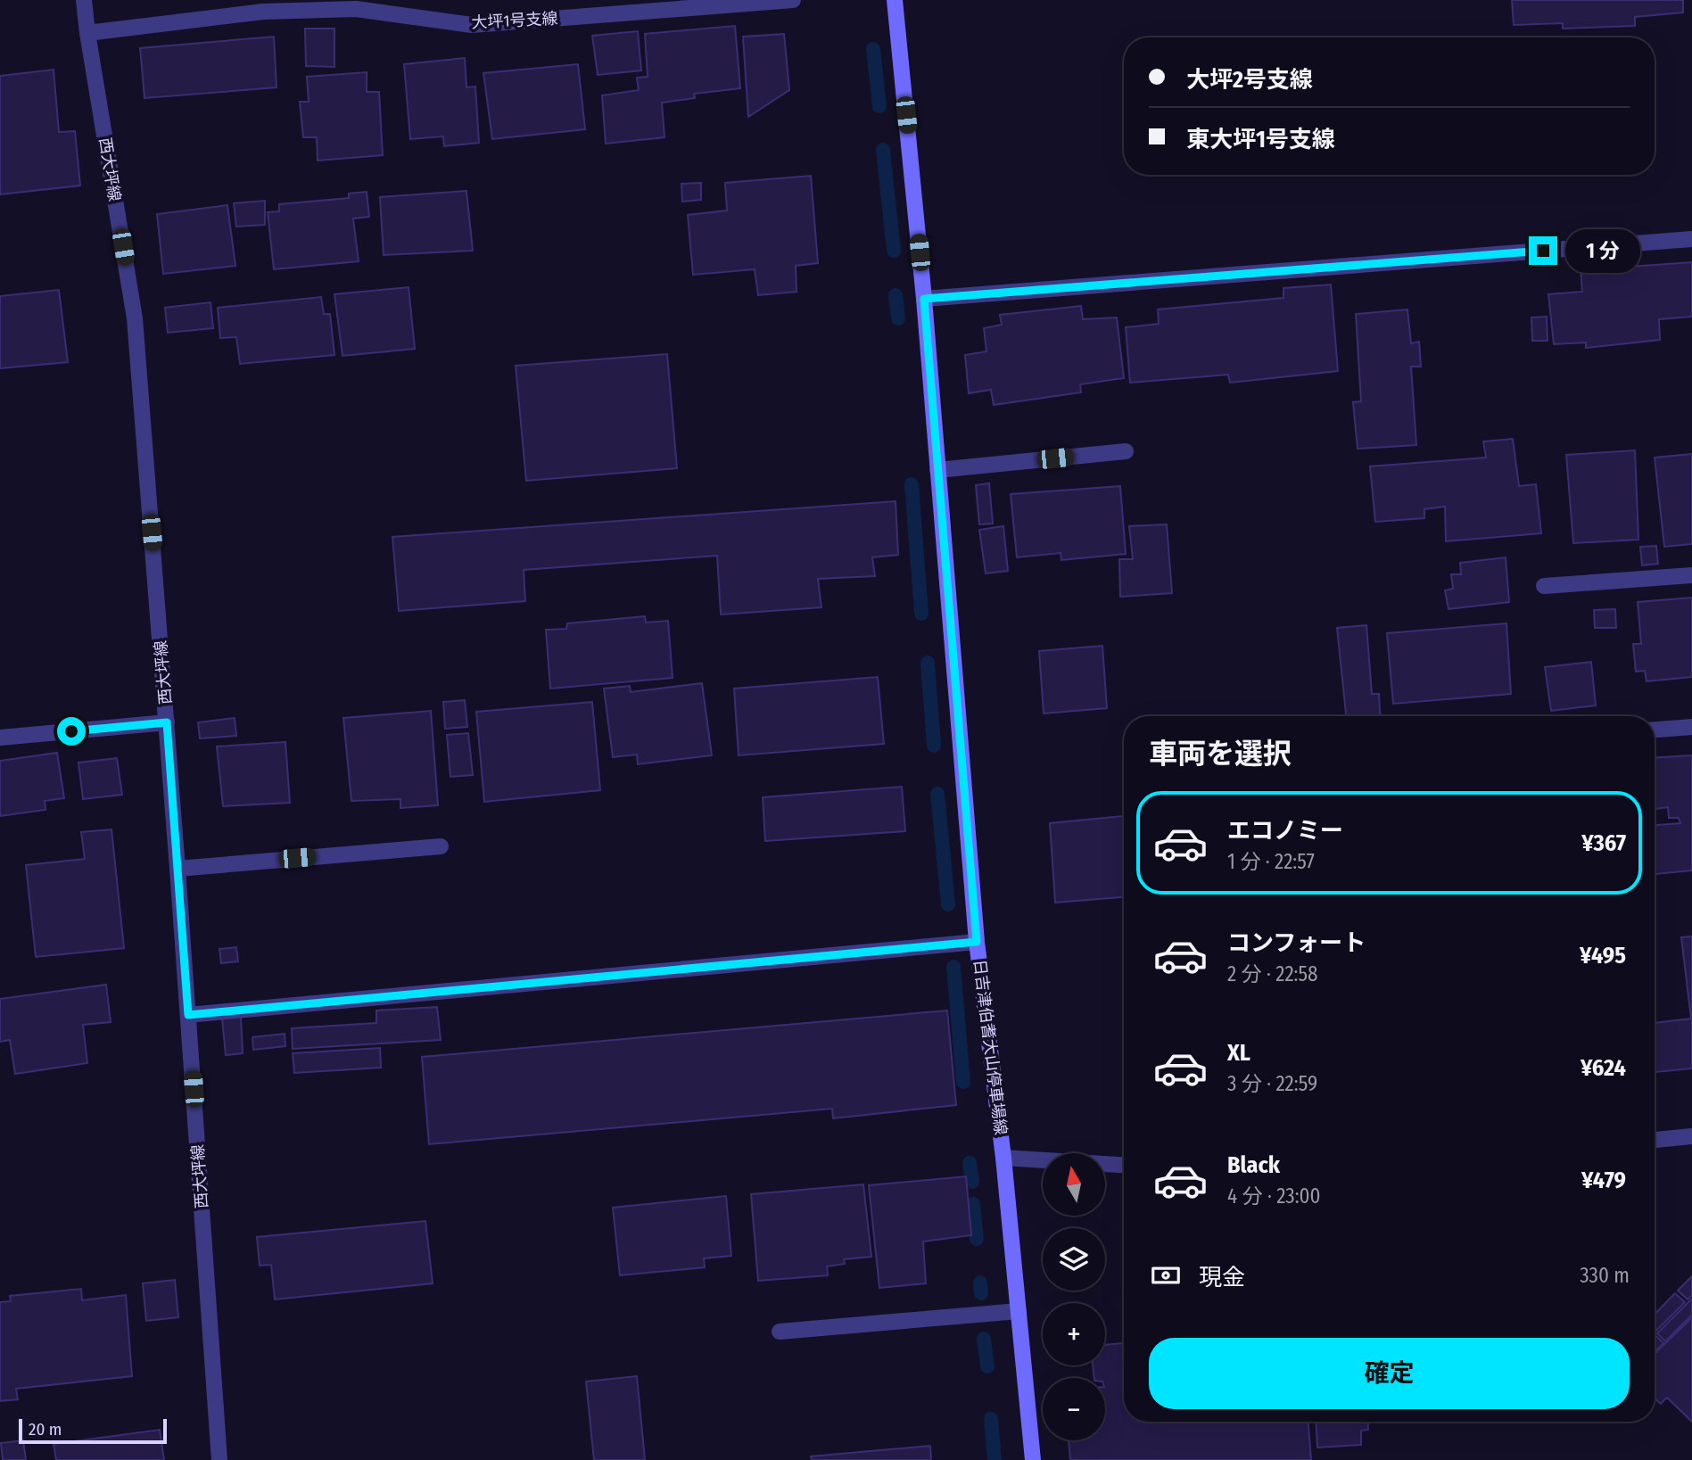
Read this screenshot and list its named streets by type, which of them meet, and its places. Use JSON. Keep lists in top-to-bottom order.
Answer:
{
  "streets": {
    "main road": ["日吉津伯耆大山停車場線"],
    "street": ["大坪1号支線", "西大坪線"]
  },
  "crossings": [
    ["大坪1号支線", "西大坪線"]
  ],
  "scale_bar": "20 m",
  "north": "top",
  "page": {
    "banner": ["大坪2号支線", "東大坪1号支線"],
    "bubble": "1 分",
    "heading": "車両を選択",
    "list": [
      {
        "name": "エコノミー",
        "note": "1 分 · 22:57",
        "value": "¥367"
      },
      {
        "name": "コンフォート",
        "note": "2 分 · 22:58",
        "value": "¥495"
      },
      {
        "name": "XL",
        "note": "3 分 · 22:59",
        "value": "¥624"
      },
      {
        "name": "Black",
        "note": "4 分 · 23:00",
        "value": "¥479"
      }
    ],
    "map_buttons": ["+", "−"],
    "pay": ["現金", "330 m"],
    "buttons": "確定",
    "scale": "20 m"
  }
}
